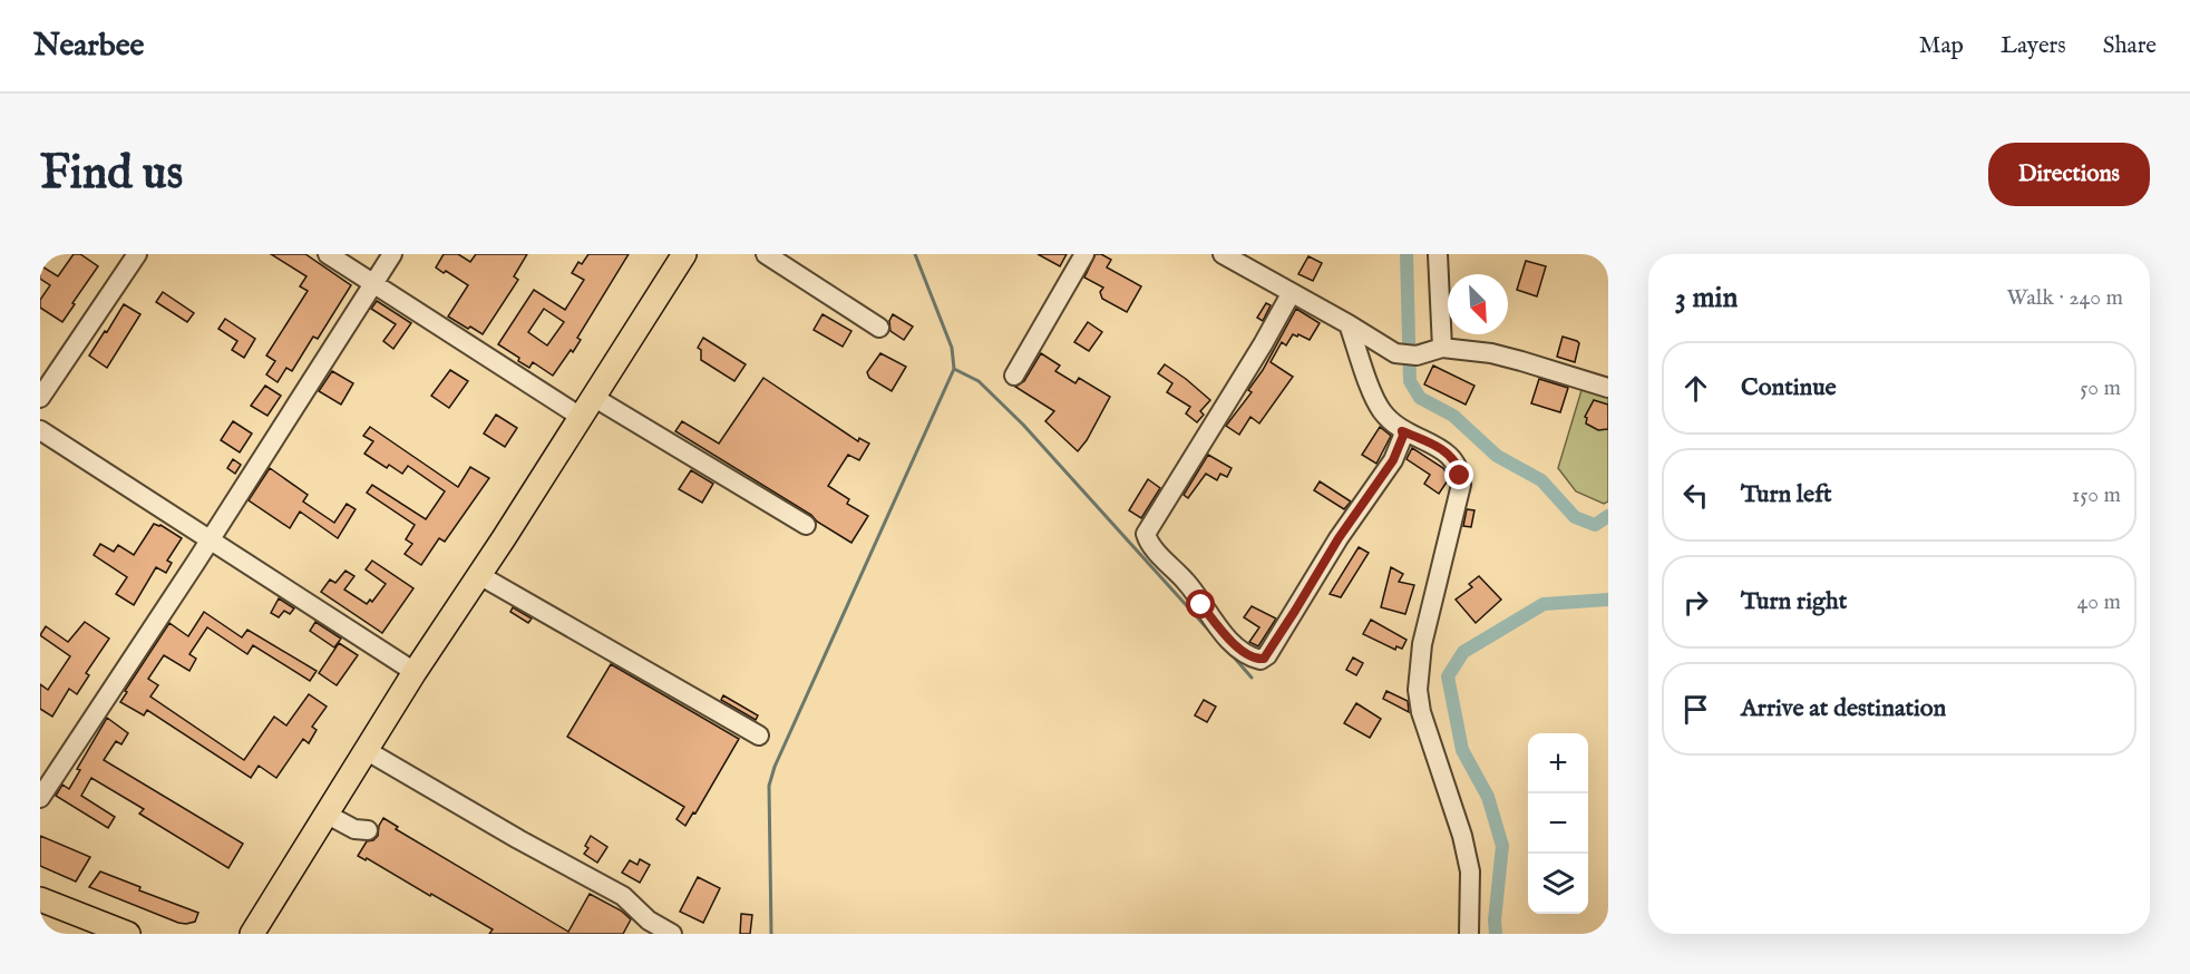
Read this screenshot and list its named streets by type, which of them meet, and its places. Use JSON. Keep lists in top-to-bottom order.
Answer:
{
  "north": "bottom right",
  "page": {
    "header": "Nearbee",
    "nav": ["Map", "Layers", "Share"],
    "buttons": "Directions",
    "title": "Find us",
    "heading": ["3 min", "Walk · 240 m"],
    "list": [
      ["Continue", "50 m"],
      ["Turn left", "150 m"],
      ["Turn right", "40 m"],
      "Arrive at destination"
    ],
    "map_buttons": ["+", "−"]
  }
}
